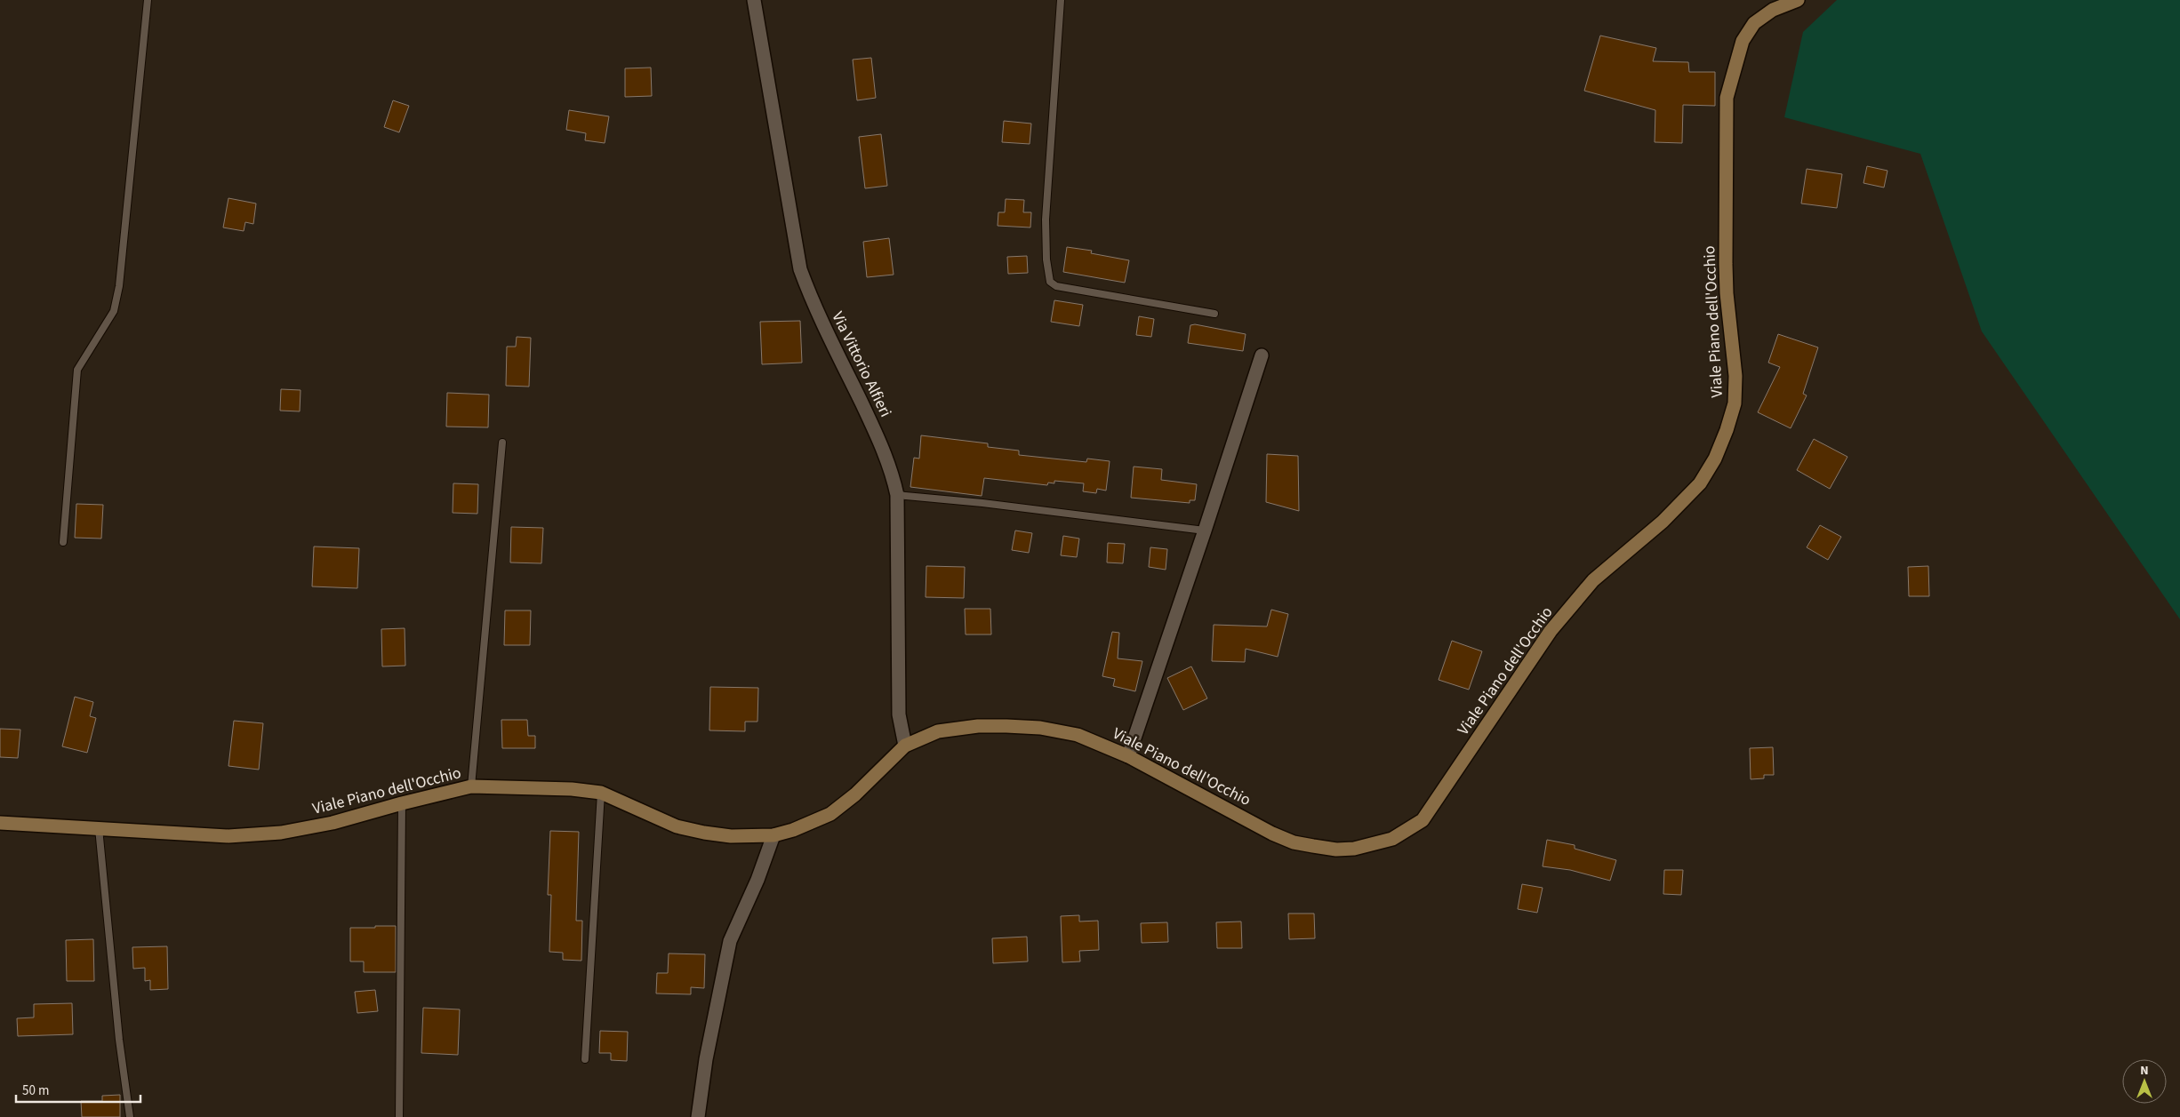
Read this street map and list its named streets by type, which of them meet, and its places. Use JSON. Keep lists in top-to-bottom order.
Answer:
{
  "streets": {
    "main road": ["Viale Piano dell'Occhio"],
    "street": ["Via Vittorio Alfieri"]
  },
  "crossings": [
    ["Viale Piano dell'Occhio", "Via Vittorio Alfieri"]
  ],
  "scale_bar": "50 m",
  "north": "top"
}
